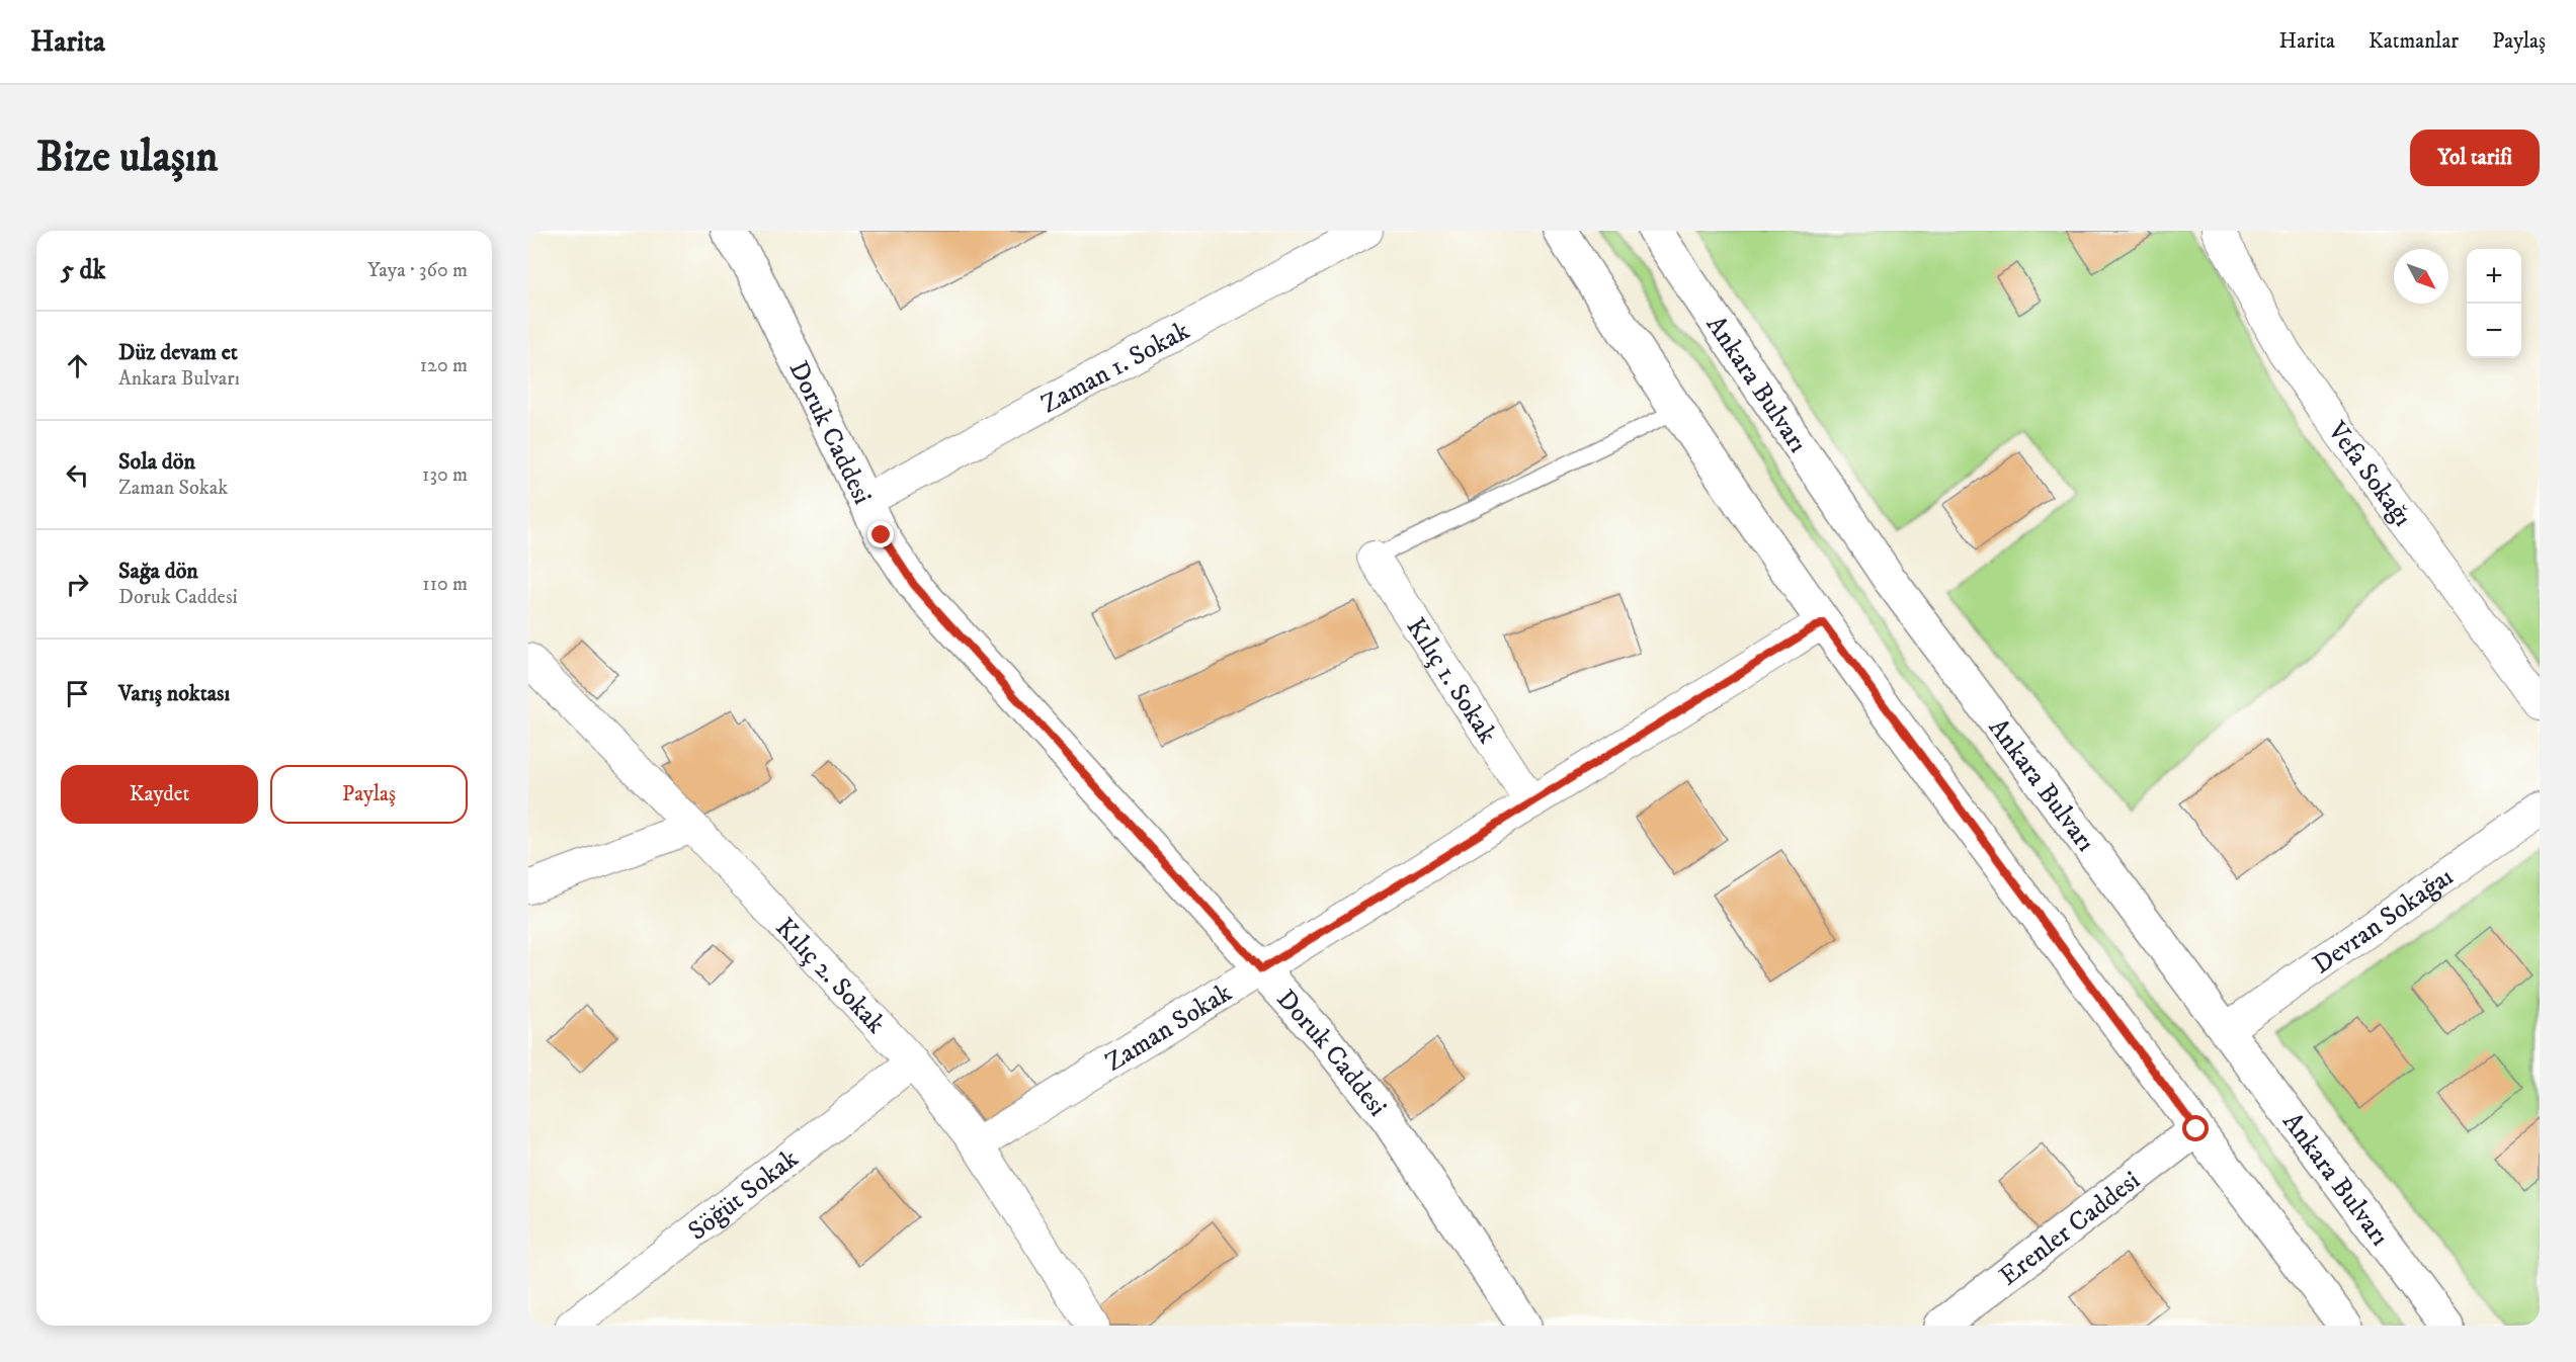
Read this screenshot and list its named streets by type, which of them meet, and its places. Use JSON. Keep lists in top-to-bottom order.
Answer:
{
  "streets": {
    "main road": ["Ankara Bulvarı", "Doruk Caddesi", "Erenler Caddesi"],
    "street": [
      "Zaman 1. Sokak",
      "Vefa Sokağı",
      "Kılıç 1. Sokak",
      "Devran Sokağaı",
      "Kılıç 2. Sokak",
      "Zaman Sokak",
      "Söğüt Sokak"
    ]
  },
  "crossings": [
    ["Zaman 1. Sokak", "Doruk Caddesi"],
    ["Ankara Bulvarı", "Devran Sokağaı"],
    ["Doruk Caddesi", "Zaman Sokak"],
    ["Kılıç 1. Sokak", "Zaman Sokak"],
    ["Kılıç 2. Sokak", "Zaman Sokak"],
    ["Kılıç 2. Sokak", "Söğüt Sokak"]
  ],
  "north": "bottom right",
  "page": {
    "header": "Harita",
    "nav": ["Harita", "Katmanlar", "Paylaş"],
    "buttons": [
      "Yol tarifi",
      ["Kaydet", "Paylaş"]
    ],
    "title": "Bize ulaşın",
    "heading": ["5 dk", "Yaya · 360 m"],
    "map_buttons": ["+", "−"],
    "list": [
      ["Düz devam et", "Ankara Bulvarı", "120 m"],
      ["Sola dön", "Zaman Sokak", "130 m"],
      ["Sağa dön", "Doruk Caddesi", "110 m"],
      "Varış noktası"
    ]
  }
}
